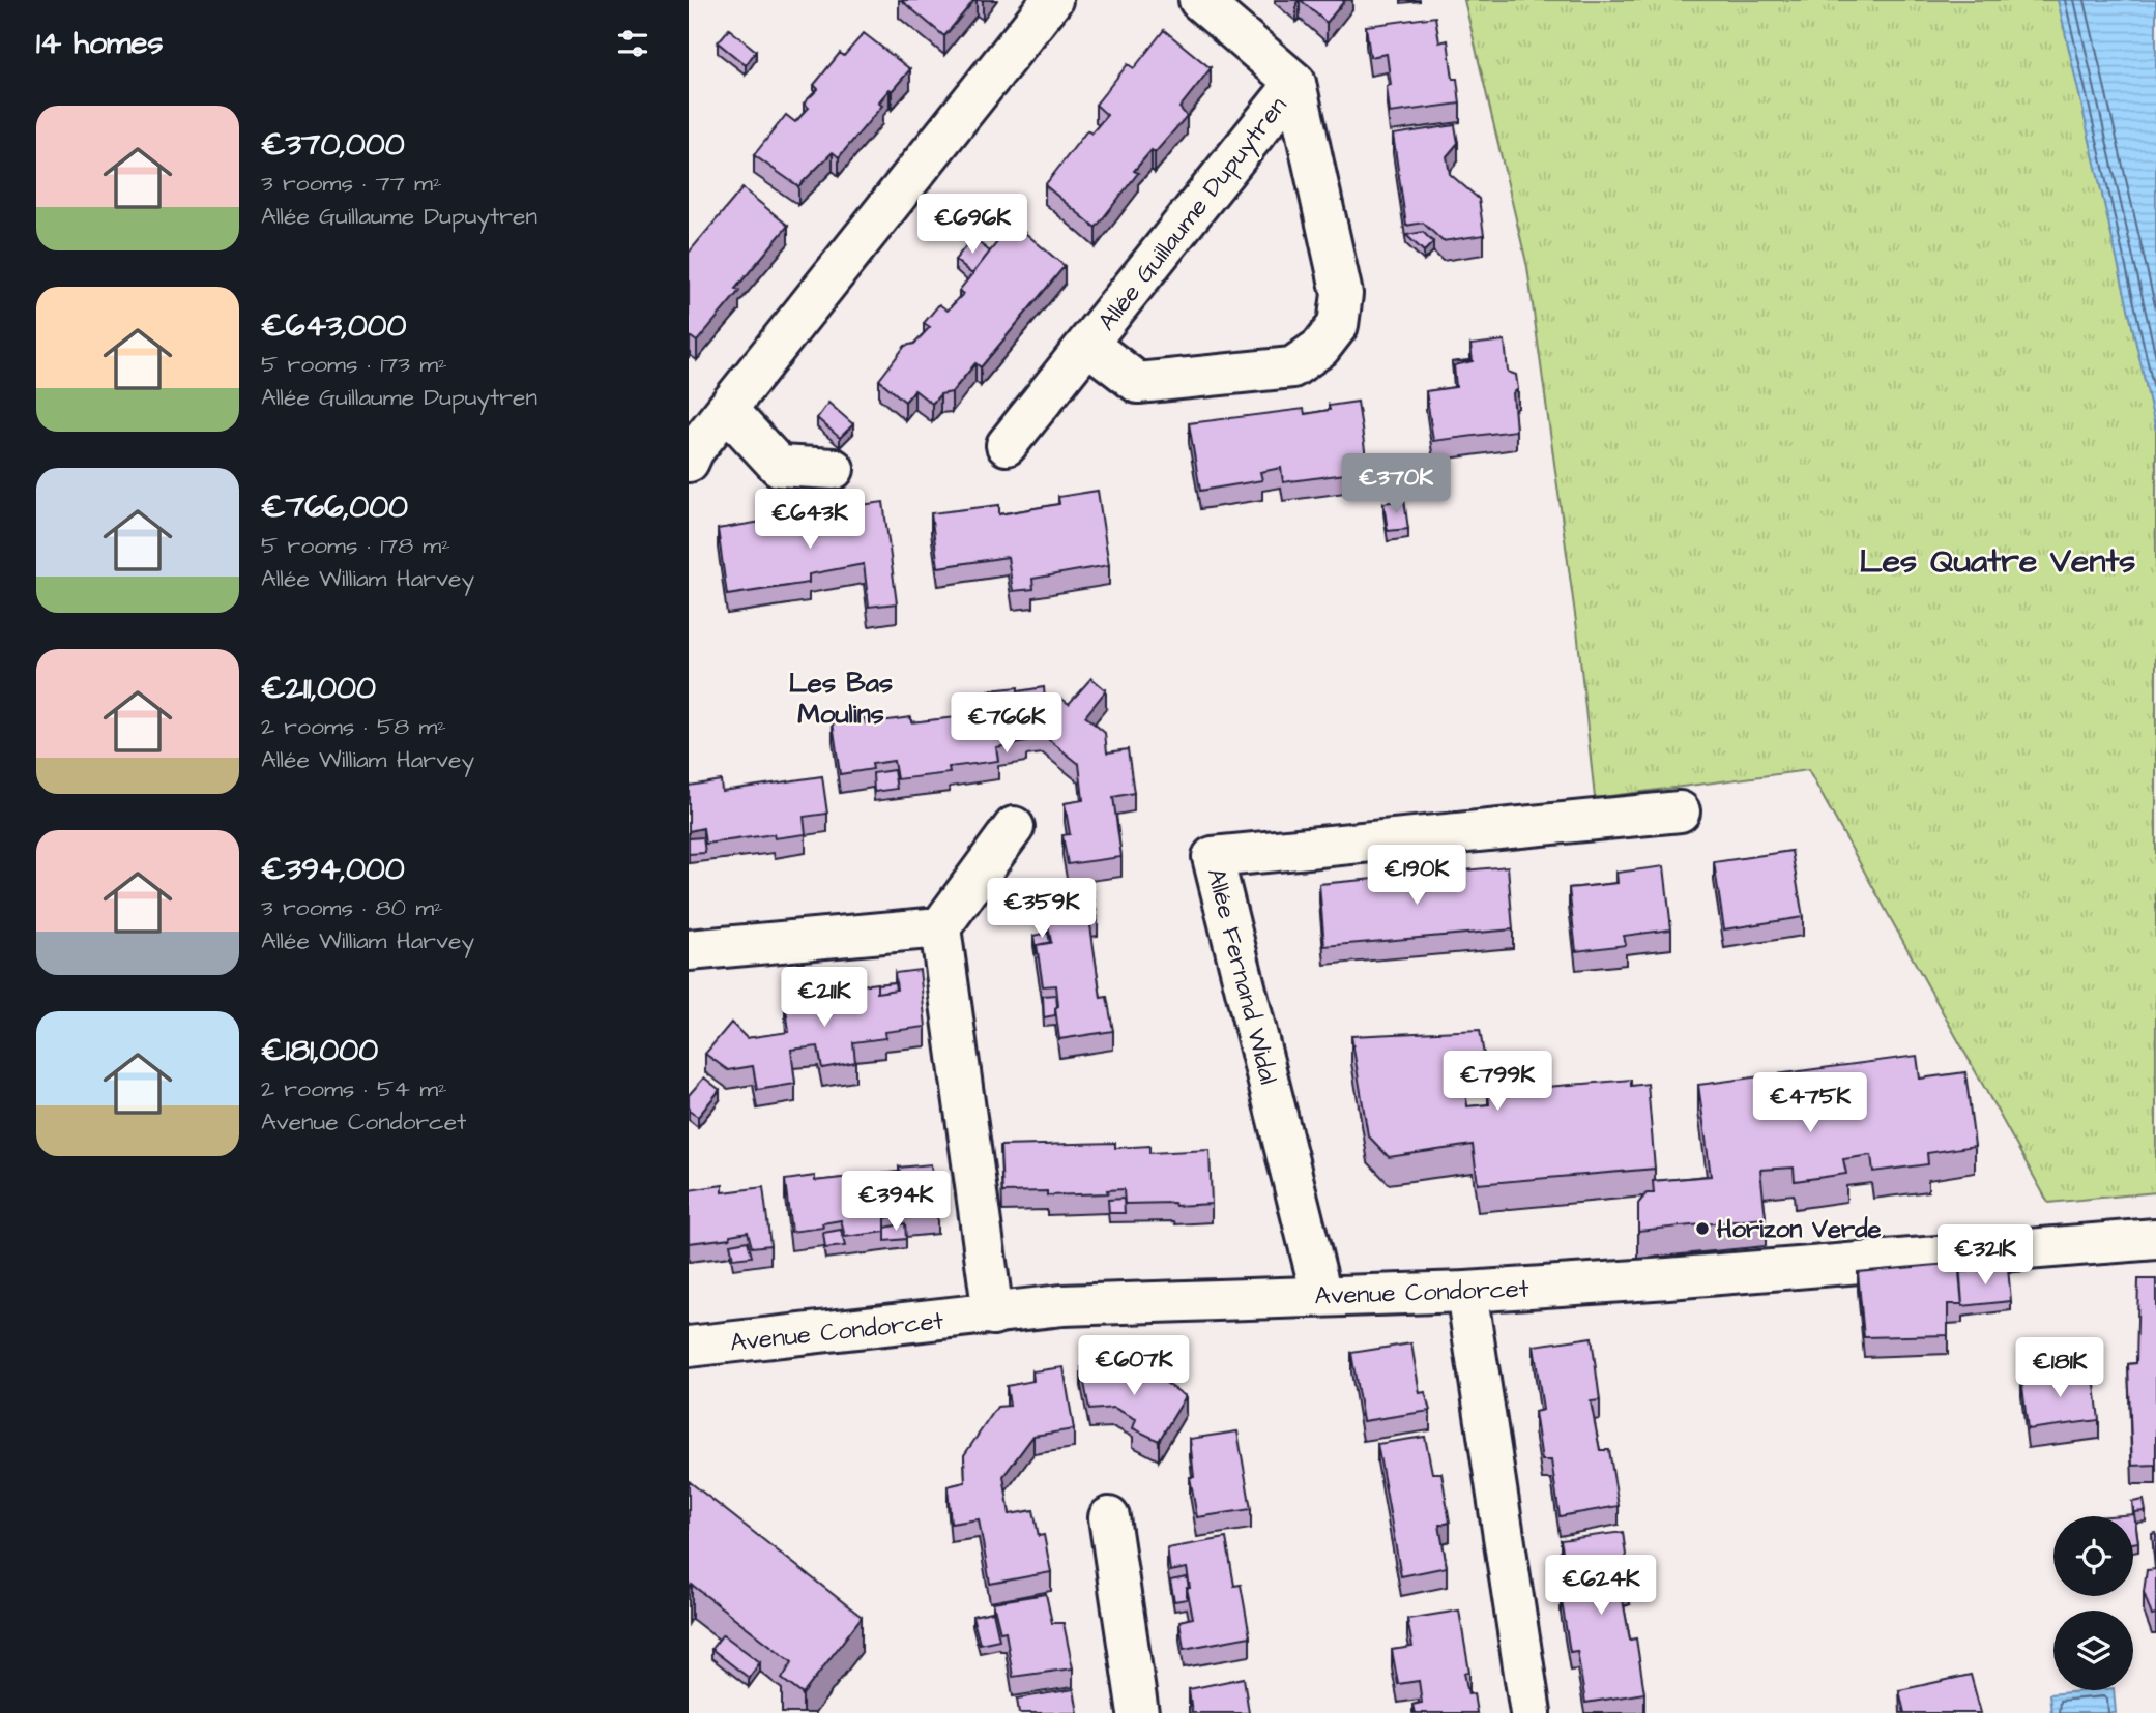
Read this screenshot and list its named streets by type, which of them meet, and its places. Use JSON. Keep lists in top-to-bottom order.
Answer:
{
  "streets": {
    "street": ["Allée Guillaume Dupuytren", "Allée Fernand Widal", "Avenue Condorcet"]
  },
  "crossings": [
    ["Allée Fernand Widal", "Avenue Condorcet"]
  ],
  "districts": ["Les Quatre Vents", "Les Bas Moulins"],
  "places": ["Horizon Verde"],
  "page": {
    "heading": "14 homes",
    "list": [
      {
        "name": "€370,000",
        "note": "3 rooms · 77 m² · Allée Guillaume Dupuytren"
      },
      {
        "name": "€643,000",
        "note": "5 rooms · 173 m² · Allée Guillaume Dupuytren"
      },
      {
        "name": "€766,000",
        "note": "5 rooms · 178 m² · Allée William Harvey"
      },
      {
        "name": "€211,000",
        "note": "2 rooms · 58 m² · Allée William Harvey"
      },
      {
        "name": "€394,000",
        "note": "3 rooms · 80 m² · Allée William Harvey"
      },
      {
        "name": "€181,000",
        "note": "2 rooms · 54 m² · Avenue Condorcet"
      }
    ],
    "price": [
      "€696K",
      "€370K",
      "€643K",
      "€766K",
      "€190K",
      "€359K",
      "€211K",
      "€799K",
      "€475K",
      "€394K",
      "€321K",
      "€607K",
      "€181K",
      "€624K"
    ]
  }
}
